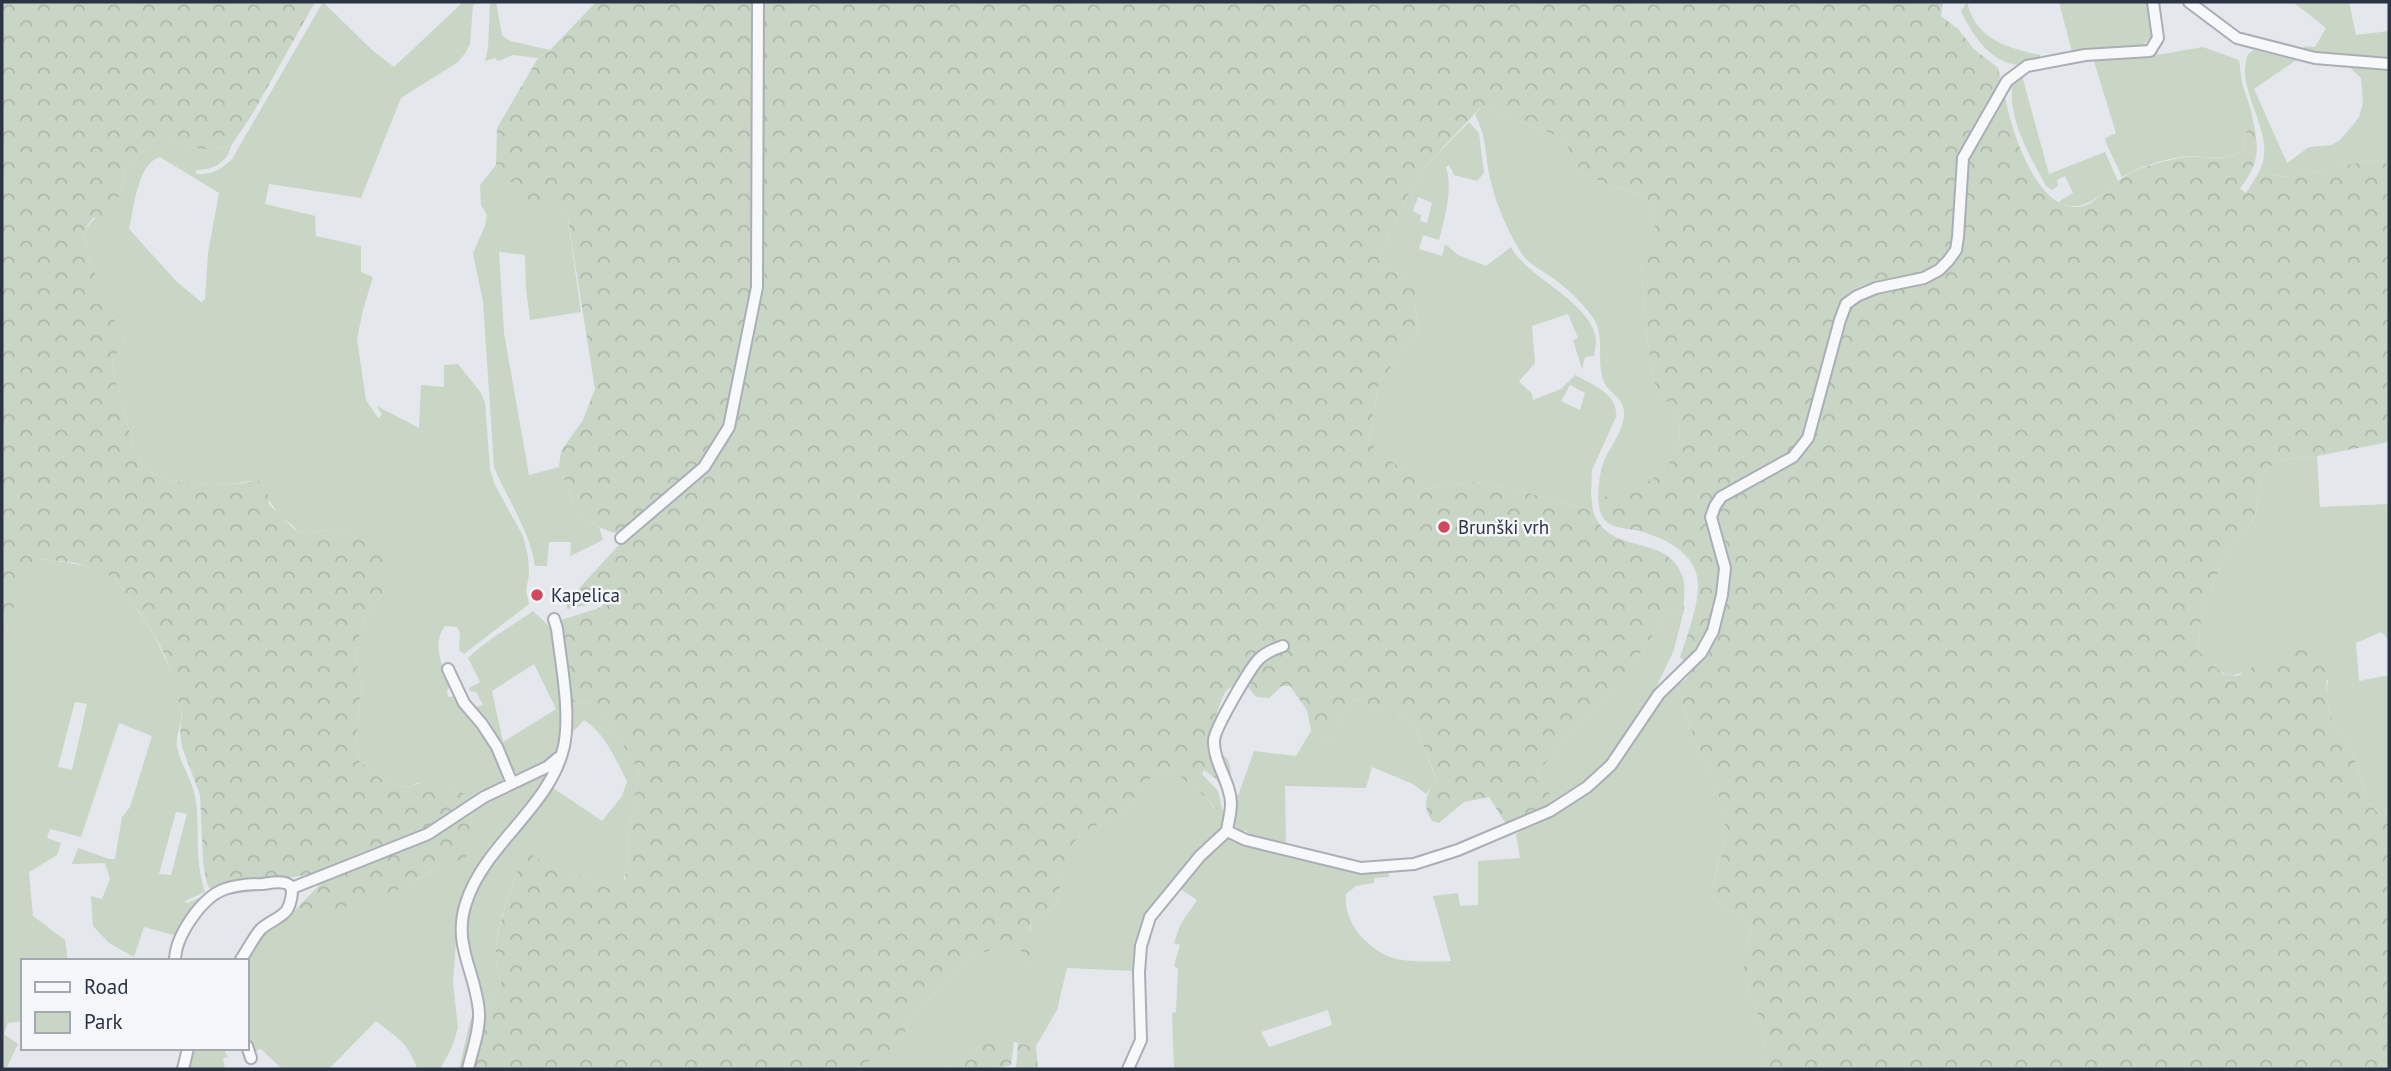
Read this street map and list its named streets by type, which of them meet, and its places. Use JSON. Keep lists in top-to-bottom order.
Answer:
{
  "places": ["Brunški vrh", "Kapelica"],
  "legend": ["Road", "Park"]
}
